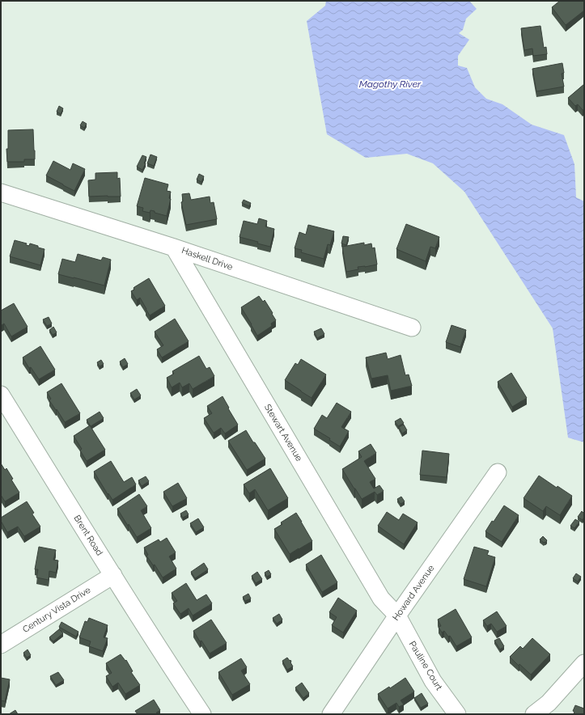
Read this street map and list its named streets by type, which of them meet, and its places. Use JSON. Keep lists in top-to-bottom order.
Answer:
{
  "streets": {
    "street": [
      "Haskell Drive",
      "Stewart Avenue",
      "Brent Road",
      "Howard Avenue",
      "Century Vista Drive",
      "Pauline Court"
    ]
  },
  "crossings": [
    ["Haskell Drive", "Stewart Avenue"],
    ["Stewart Avenue", "Howard Avenue"],
    ["Stewart Avenue", "Pauline Court"],
    ["Brent Road", "Century Vista Drive"],
    ["Howard Avenue", "Pauline Court"]
  ],
  "water": ["Magothy River"]
}
